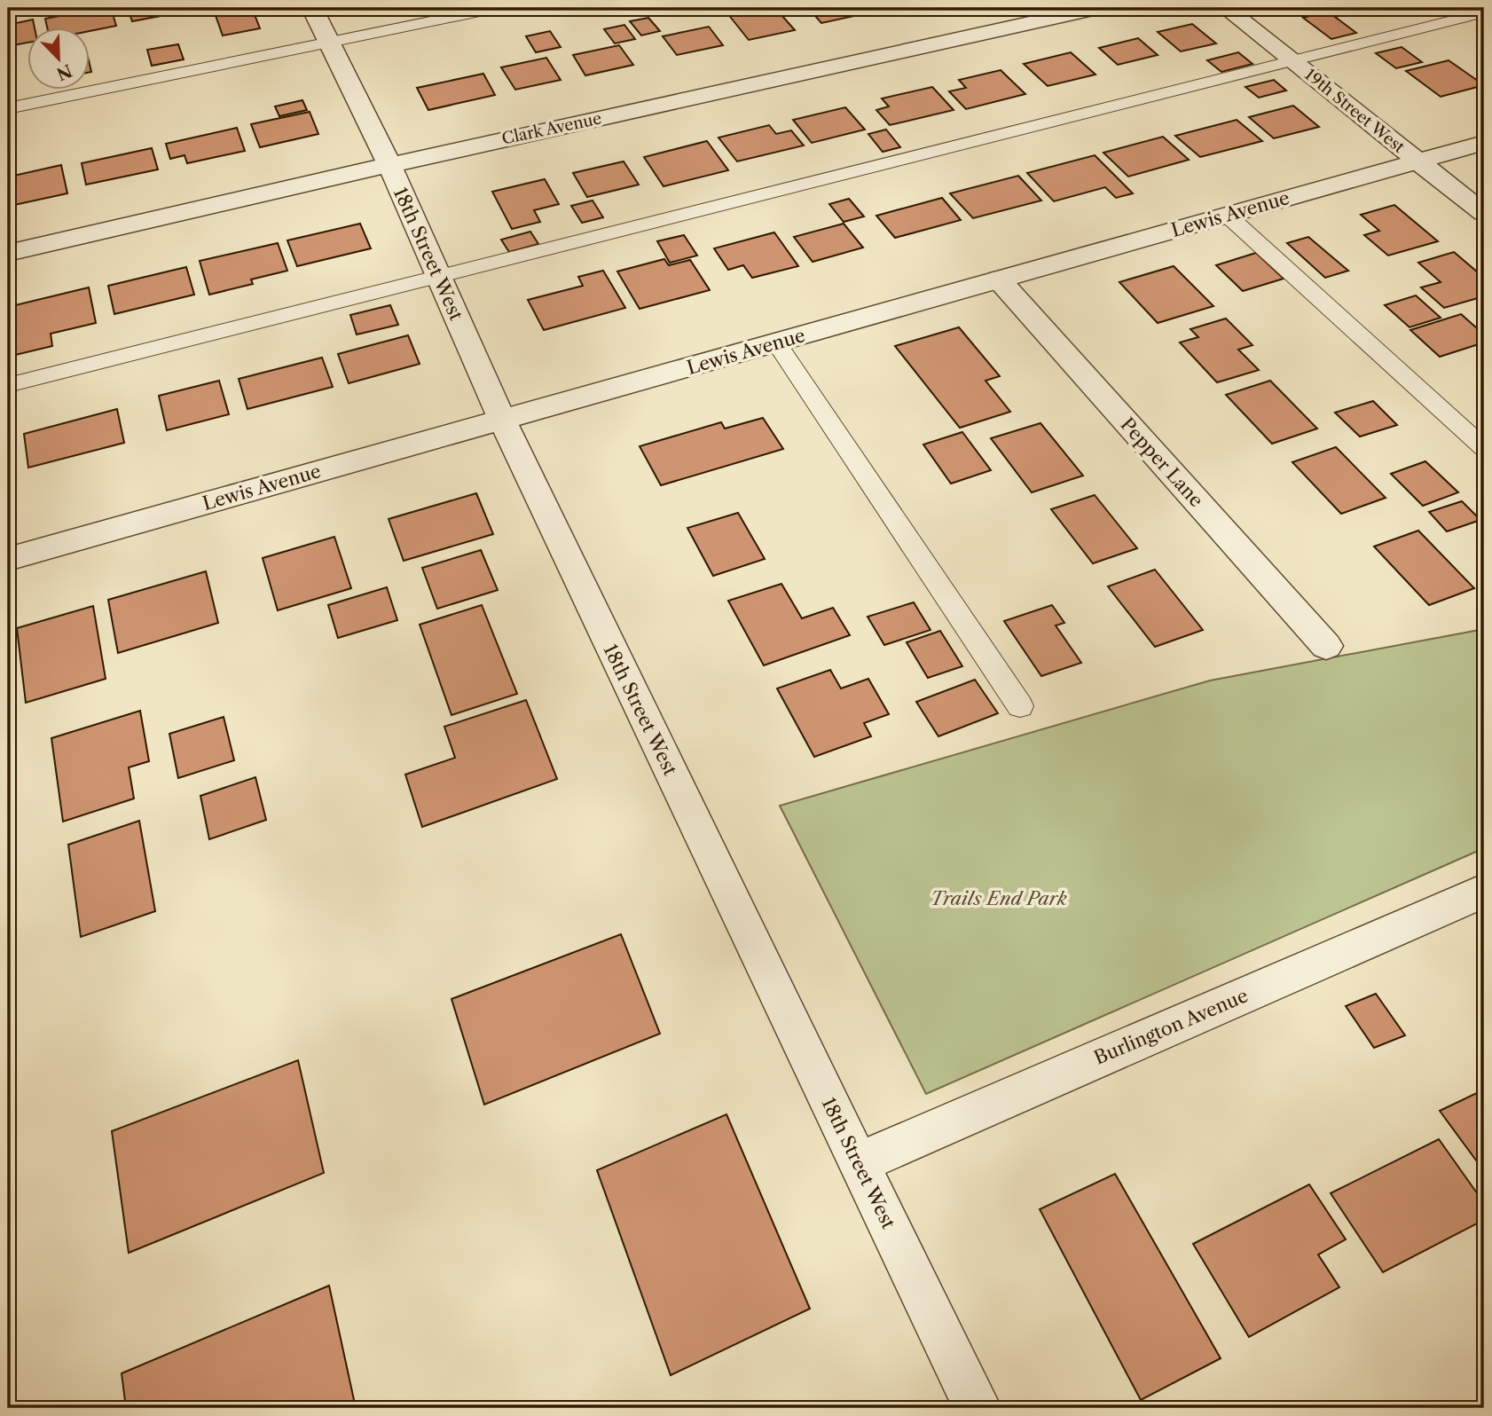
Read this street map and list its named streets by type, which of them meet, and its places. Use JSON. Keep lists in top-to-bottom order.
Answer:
{
  "streets": {
    "street": [
      "19th Street West",
      "Clark Avenue",
      "Lewis Avenue",
      "18th Street West",
      "Pepper Lane",
      "Burlington Avenue"
    ]
  },
  "crossings": [
    ["19th Street West", "Lewis Avenue"],
    ["Clark Avenue", "18th Street West"],
    ["Lewis Avenue", "18th Street West"],
    ["Lewis Avenue", "Pepper Lane"],
    ["18th Street West", "Burlington Avenue"]
  ],
  "parks": ["Trails End Park"],
  "north": "bottom right"
}
